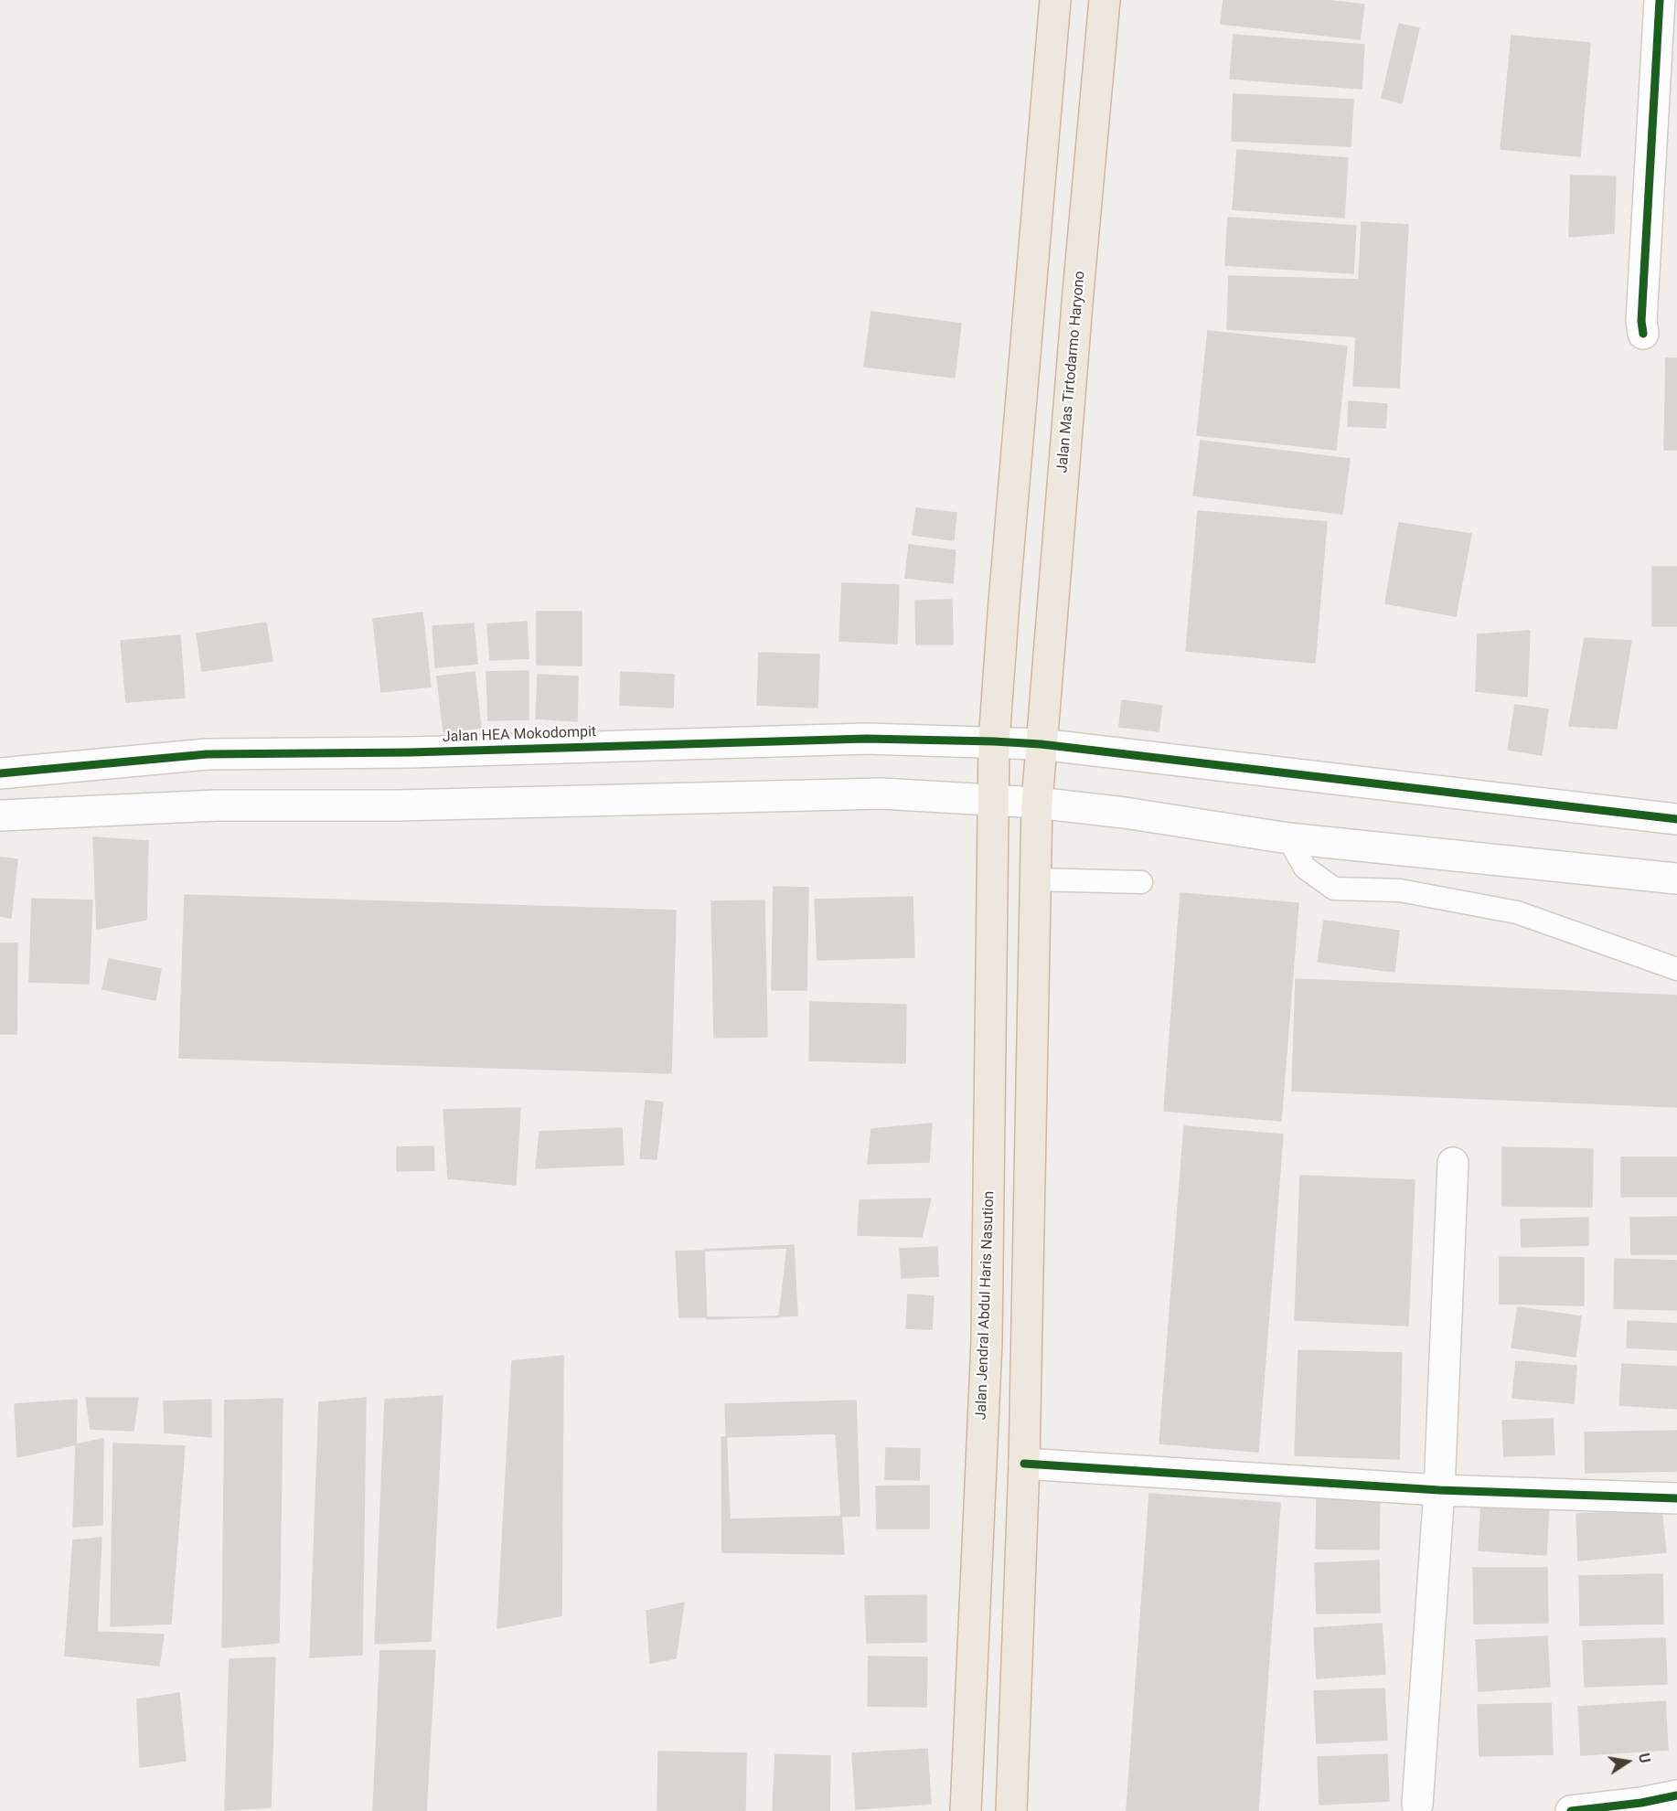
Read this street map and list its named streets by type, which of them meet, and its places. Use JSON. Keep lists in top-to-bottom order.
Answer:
{
  "streets": {
    "highway": ["Jalan Mas Tirtodarmo Haryono", "Jalan Jendral Abdul Haris Nasution"],
    "street": ["Jalan HEA Mokodompit"]
  },
  "crossings": [
    ["Jalan Mas Tirtodarmo Haryono", "Jalan HEA Mokodompit"],
    ["Jalan HEA Mokodompit", "Jalan Jendral Abdul Haris Nasution"]
  ],
  "north": "right"
}
